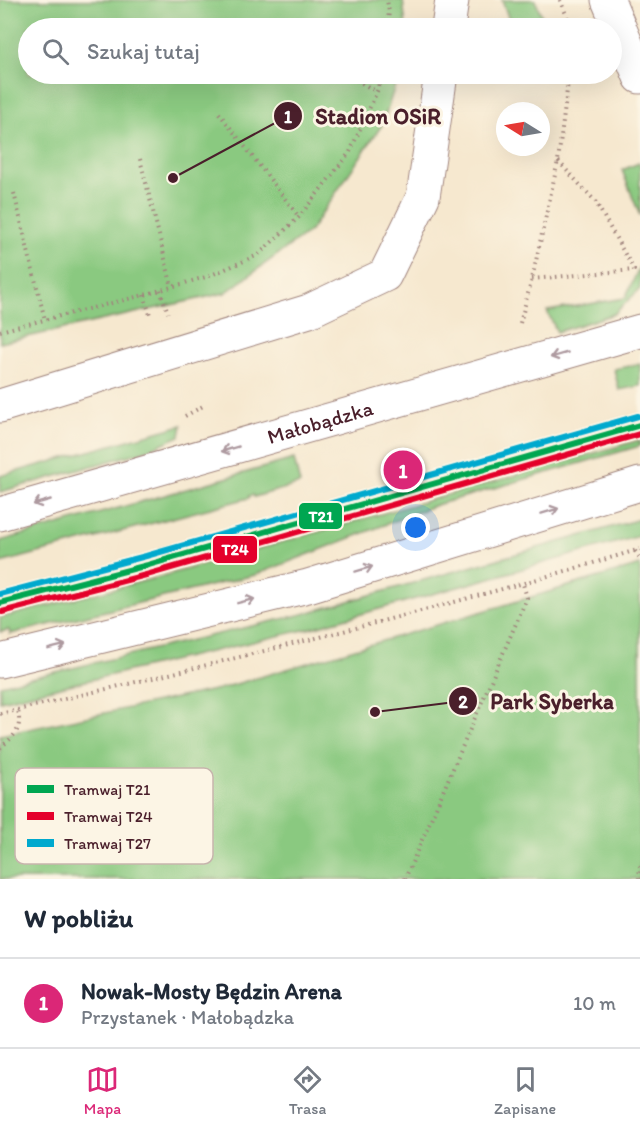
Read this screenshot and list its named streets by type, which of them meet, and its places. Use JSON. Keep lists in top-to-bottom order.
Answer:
{
  "streets": {
    "street": ["Małobądzka"]
  },
  "places": ["Stadion OSiR", "Park Syberka"],
  "lines": ["tram line T27", "tram line T21", "tram line T24"],
  "legend": ["Tramwaj T21", "Tramwaj T24", "Tramwaj T27"],
  "north": "left",
  "page": {
    "search": "Szukaj tutaj",
    "pins": "1",
    "heading": "W pobliżu",
    "list": [
      {
        "mark": "1",
        "name": "Nowak-Mosty Będzin Arena",
        "note": "Przystanek · Małobądzka",
        "value": "10 m"
      }
    ],
    "nav": ["Mapa", "Trasa", "Zapisane"]
  }
}
